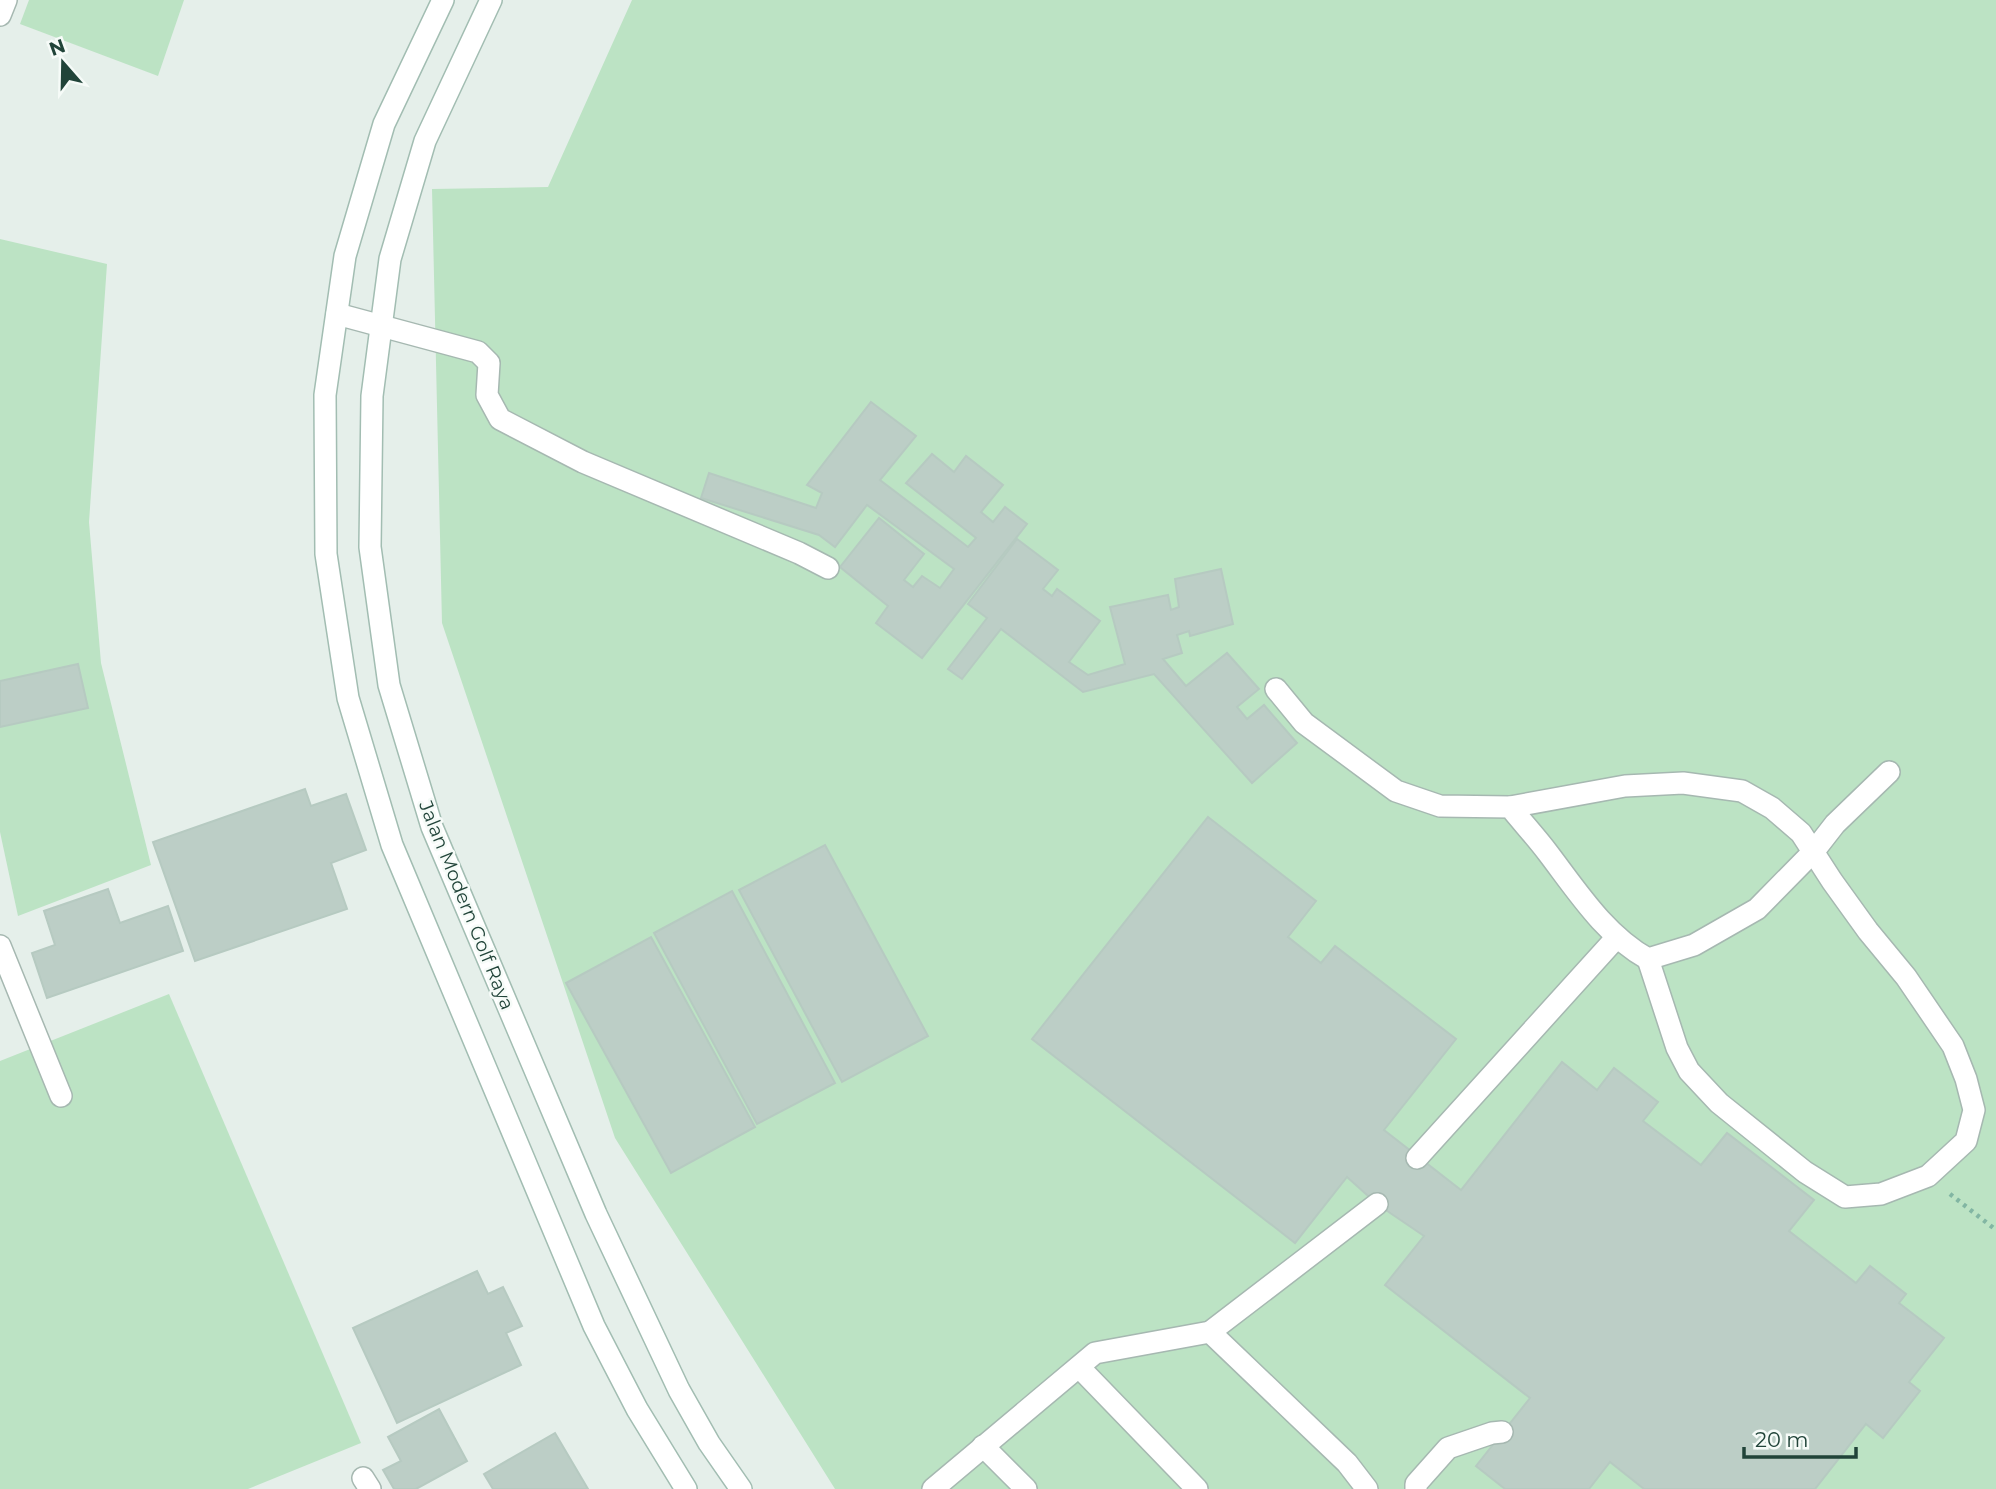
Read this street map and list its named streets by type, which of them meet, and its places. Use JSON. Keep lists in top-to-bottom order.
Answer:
{
  "streets": {
    "street": ["Jalan Modern Golf Raya"]
  },
  "scale_bar": "20 m",
  "north": "top"
}
